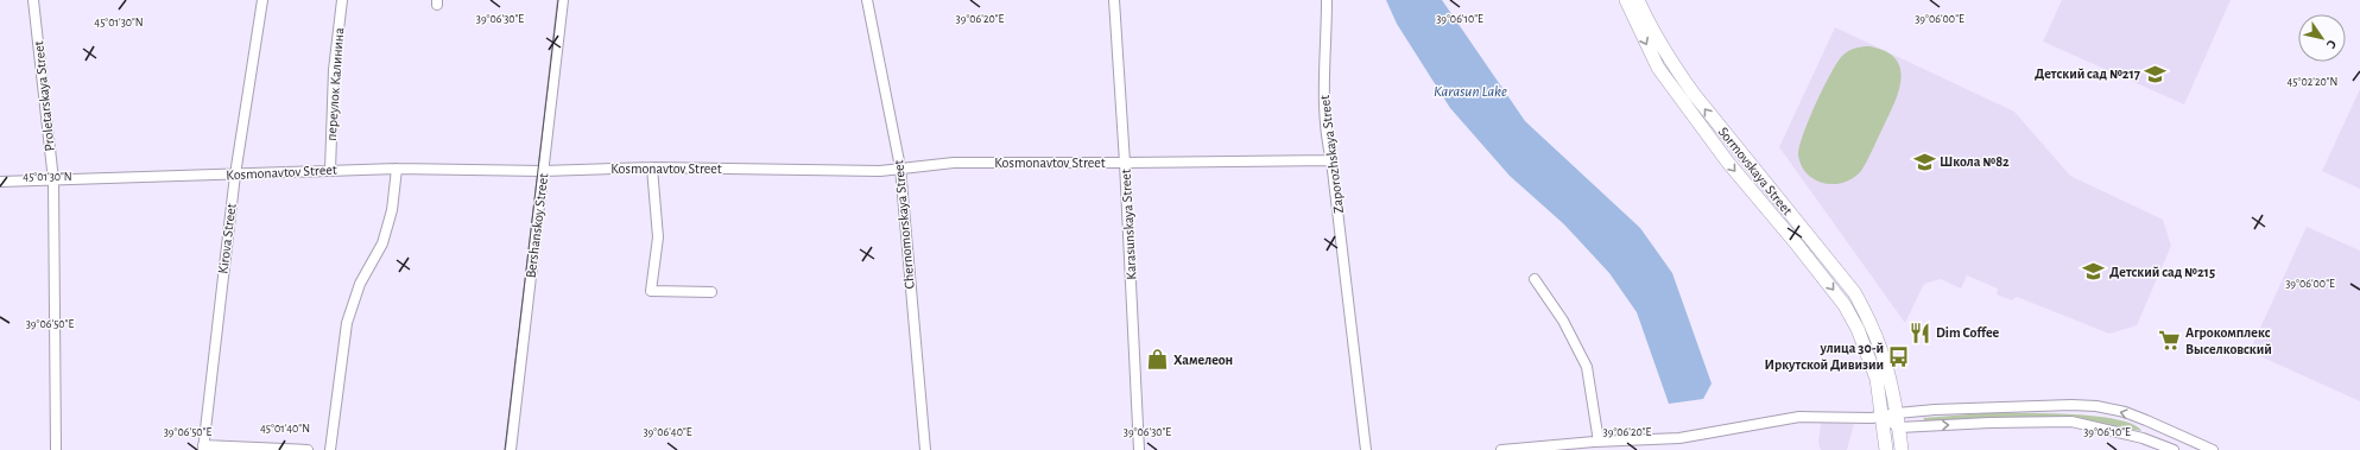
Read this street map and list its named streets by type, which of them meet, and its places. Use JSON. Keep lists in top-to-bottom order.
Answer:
{
  "streets": {
    "main road": ["Sormovskaya Street"],
    "street": [
      "переулок Калинина",
      "Proletarskaya Street",
      "Zaporozhskaya Street",
      "Kosmonavtov Street",
      "Chernomorskaya Street",
      "Karasunskaya Street",
      "Bershanskoy Street",
      "Kirova Street"
    ]
  },
  "crossings": [
    ["переулок Калинина", "Kosmonavtov Street"],
    ["Proletarskaya Street", "Kosmonavtov Street"],
    ["Zaporozhskaya Street", "Kosmonavtov Street"],
    ["Kosmonavtov Street", "Chernomorskaya Street"],
    ["Kosmonavtov Street", "Karasunskaya Street"],
    ["Kosmonavtov Street", "Bershanskoy Street"],
    ["Kosmonavtov Street", "Kirova Street"]
  ],
  "water": ["Karasun Lake"],
  "places": {
    "school or university": ["Детский сад №217", "Школа №82", "Детский сад №215"],
    "restaurant": ["Dim Coffee"],
    "supermarket": ["Агрокомплекс Выселковский"],
    "bus stop": ["улица 30-й Иркутской Дивизии"],
    "shop": ["Хамелеон"]
  },
  "north": "bottom right",
  "coordinates": [
    "39°06'30\"E",
    "39°06'20\"E",
    "39°06'10\"E",
    "39°06'00\"E",
    "45°01'30\"N",
    "45°02'20\"N",
    "39°06'50\"E",
    "45°01'40\"N",
    "39°06'40\"E"
  ]
}
